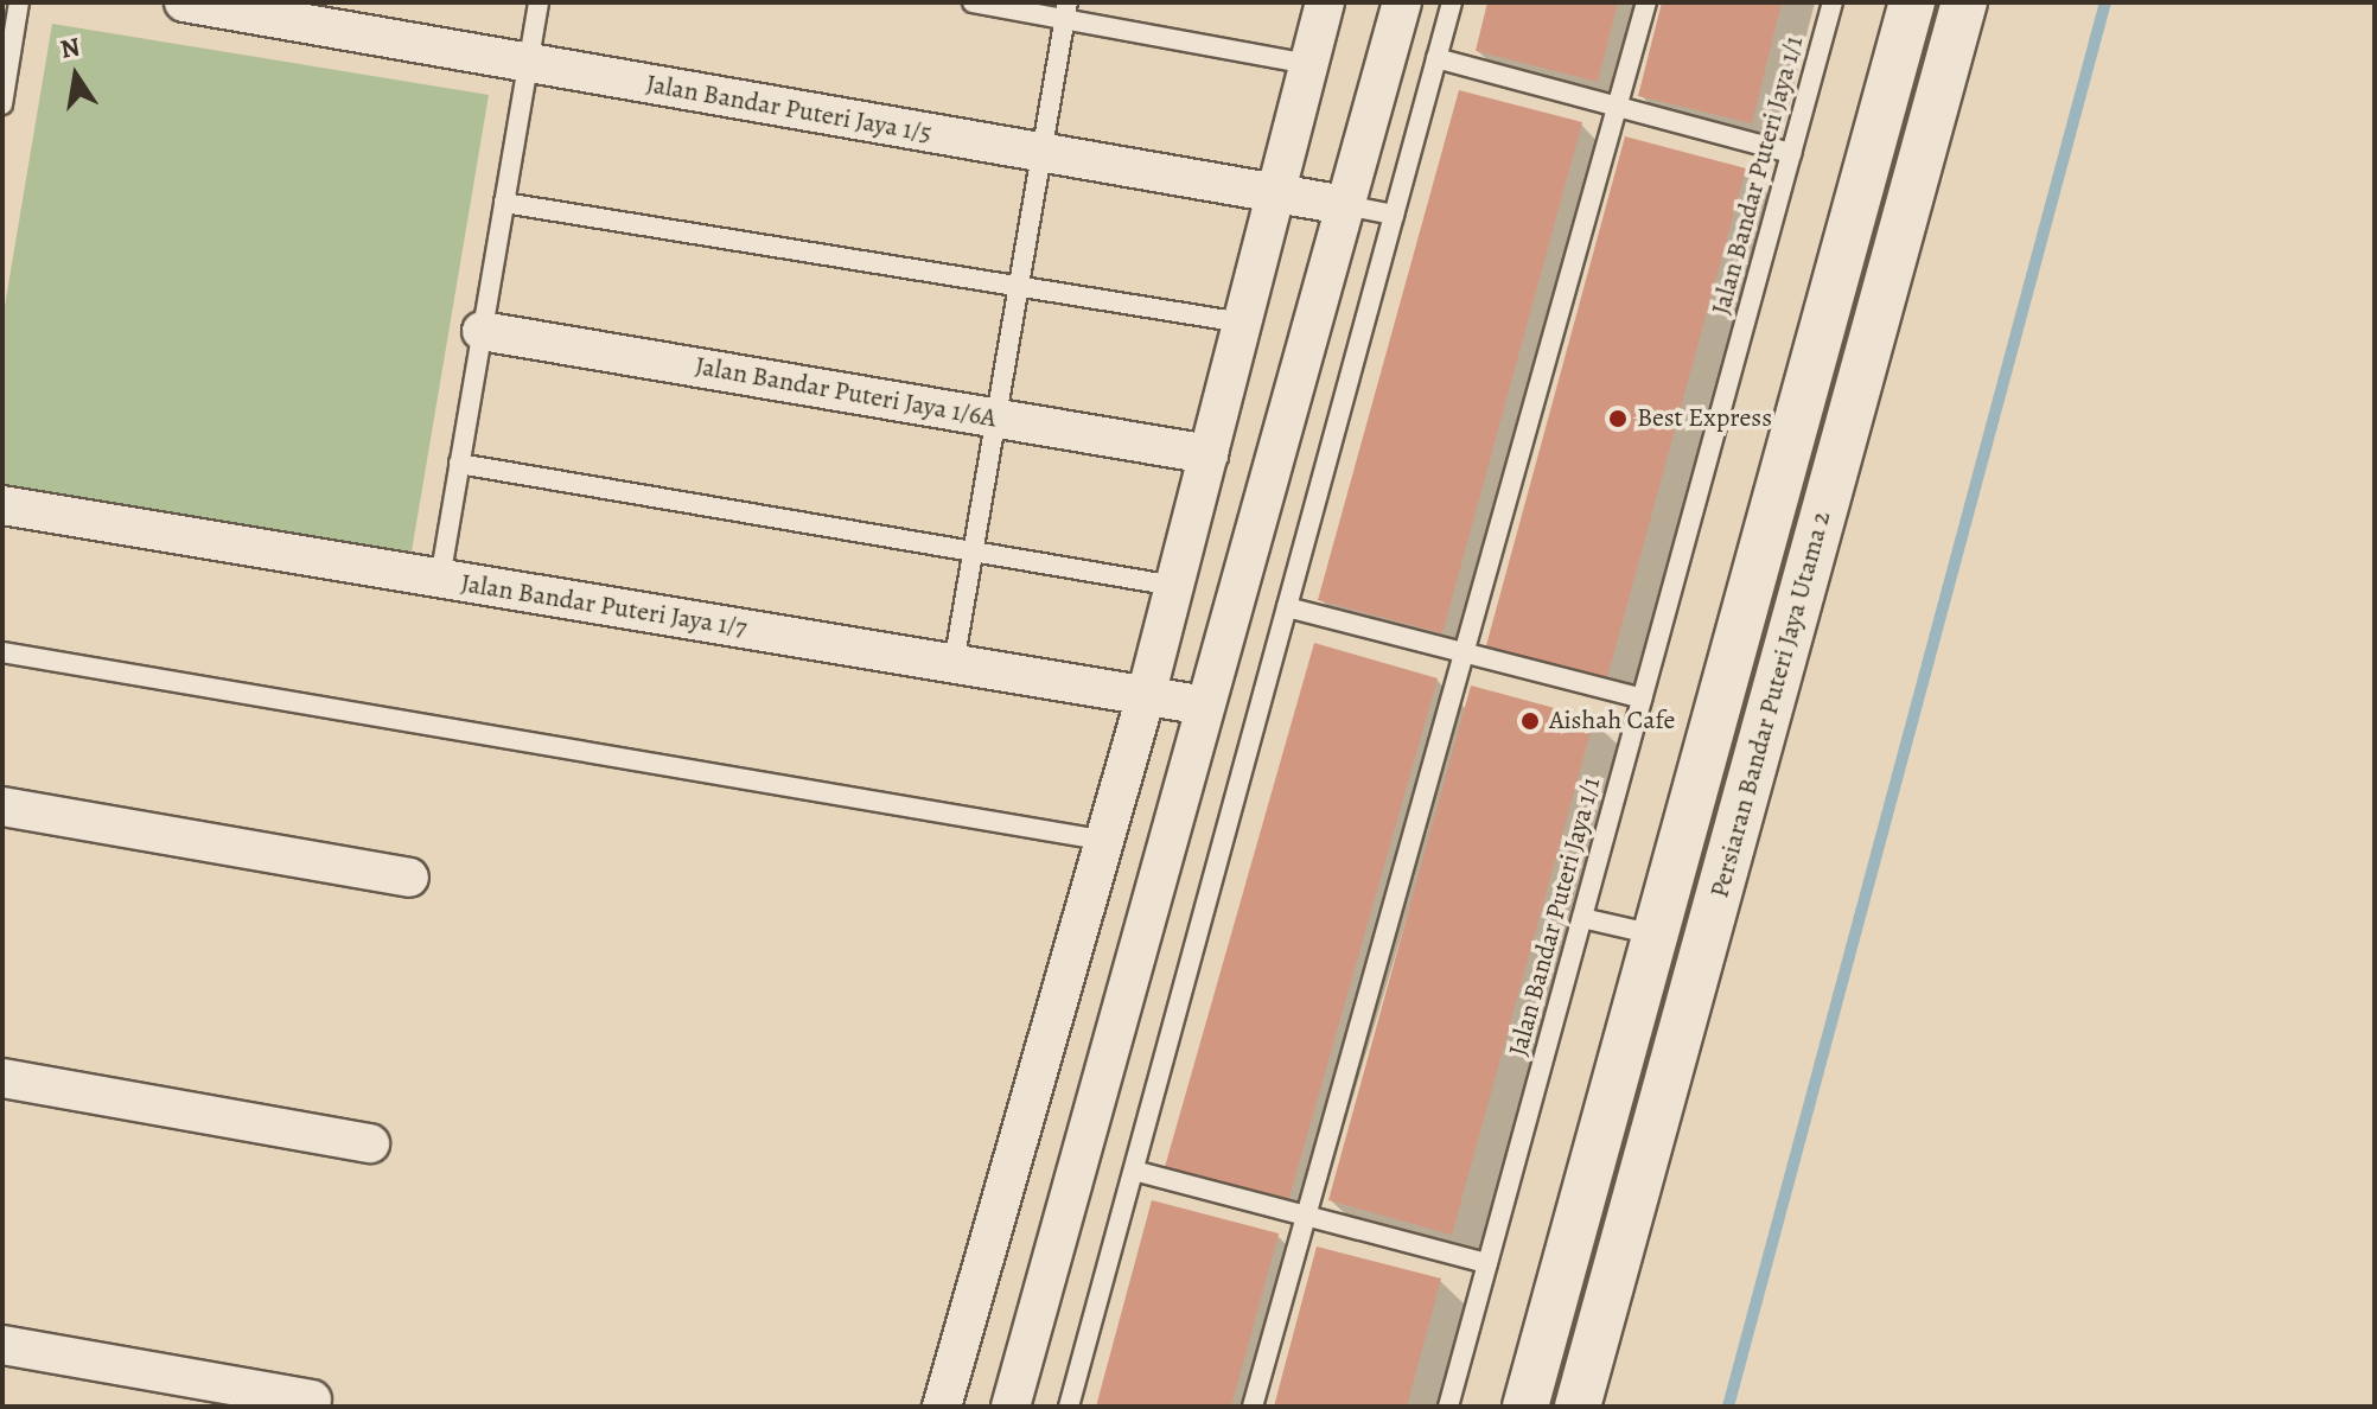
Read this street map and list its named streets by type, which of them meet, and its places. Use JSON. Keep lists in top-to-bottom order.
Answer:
{
  "streets": {
    "street": [
      "Jalan Bandar Puteri Jaya 1/5",
      "Jalan Bandar Puteri Jaya 1/6A",
      "Jalan Bandar Puteri Jaya 1/7",
      "Persiaran Bandar Puteri Jaya Utama 2"
    ],
    "lane": ["Jalan Bandar Puteri Jaya 1/1"]
  },
  "places": ["Best Express", "Aishah Cafe"],
  "north": "top"
}
